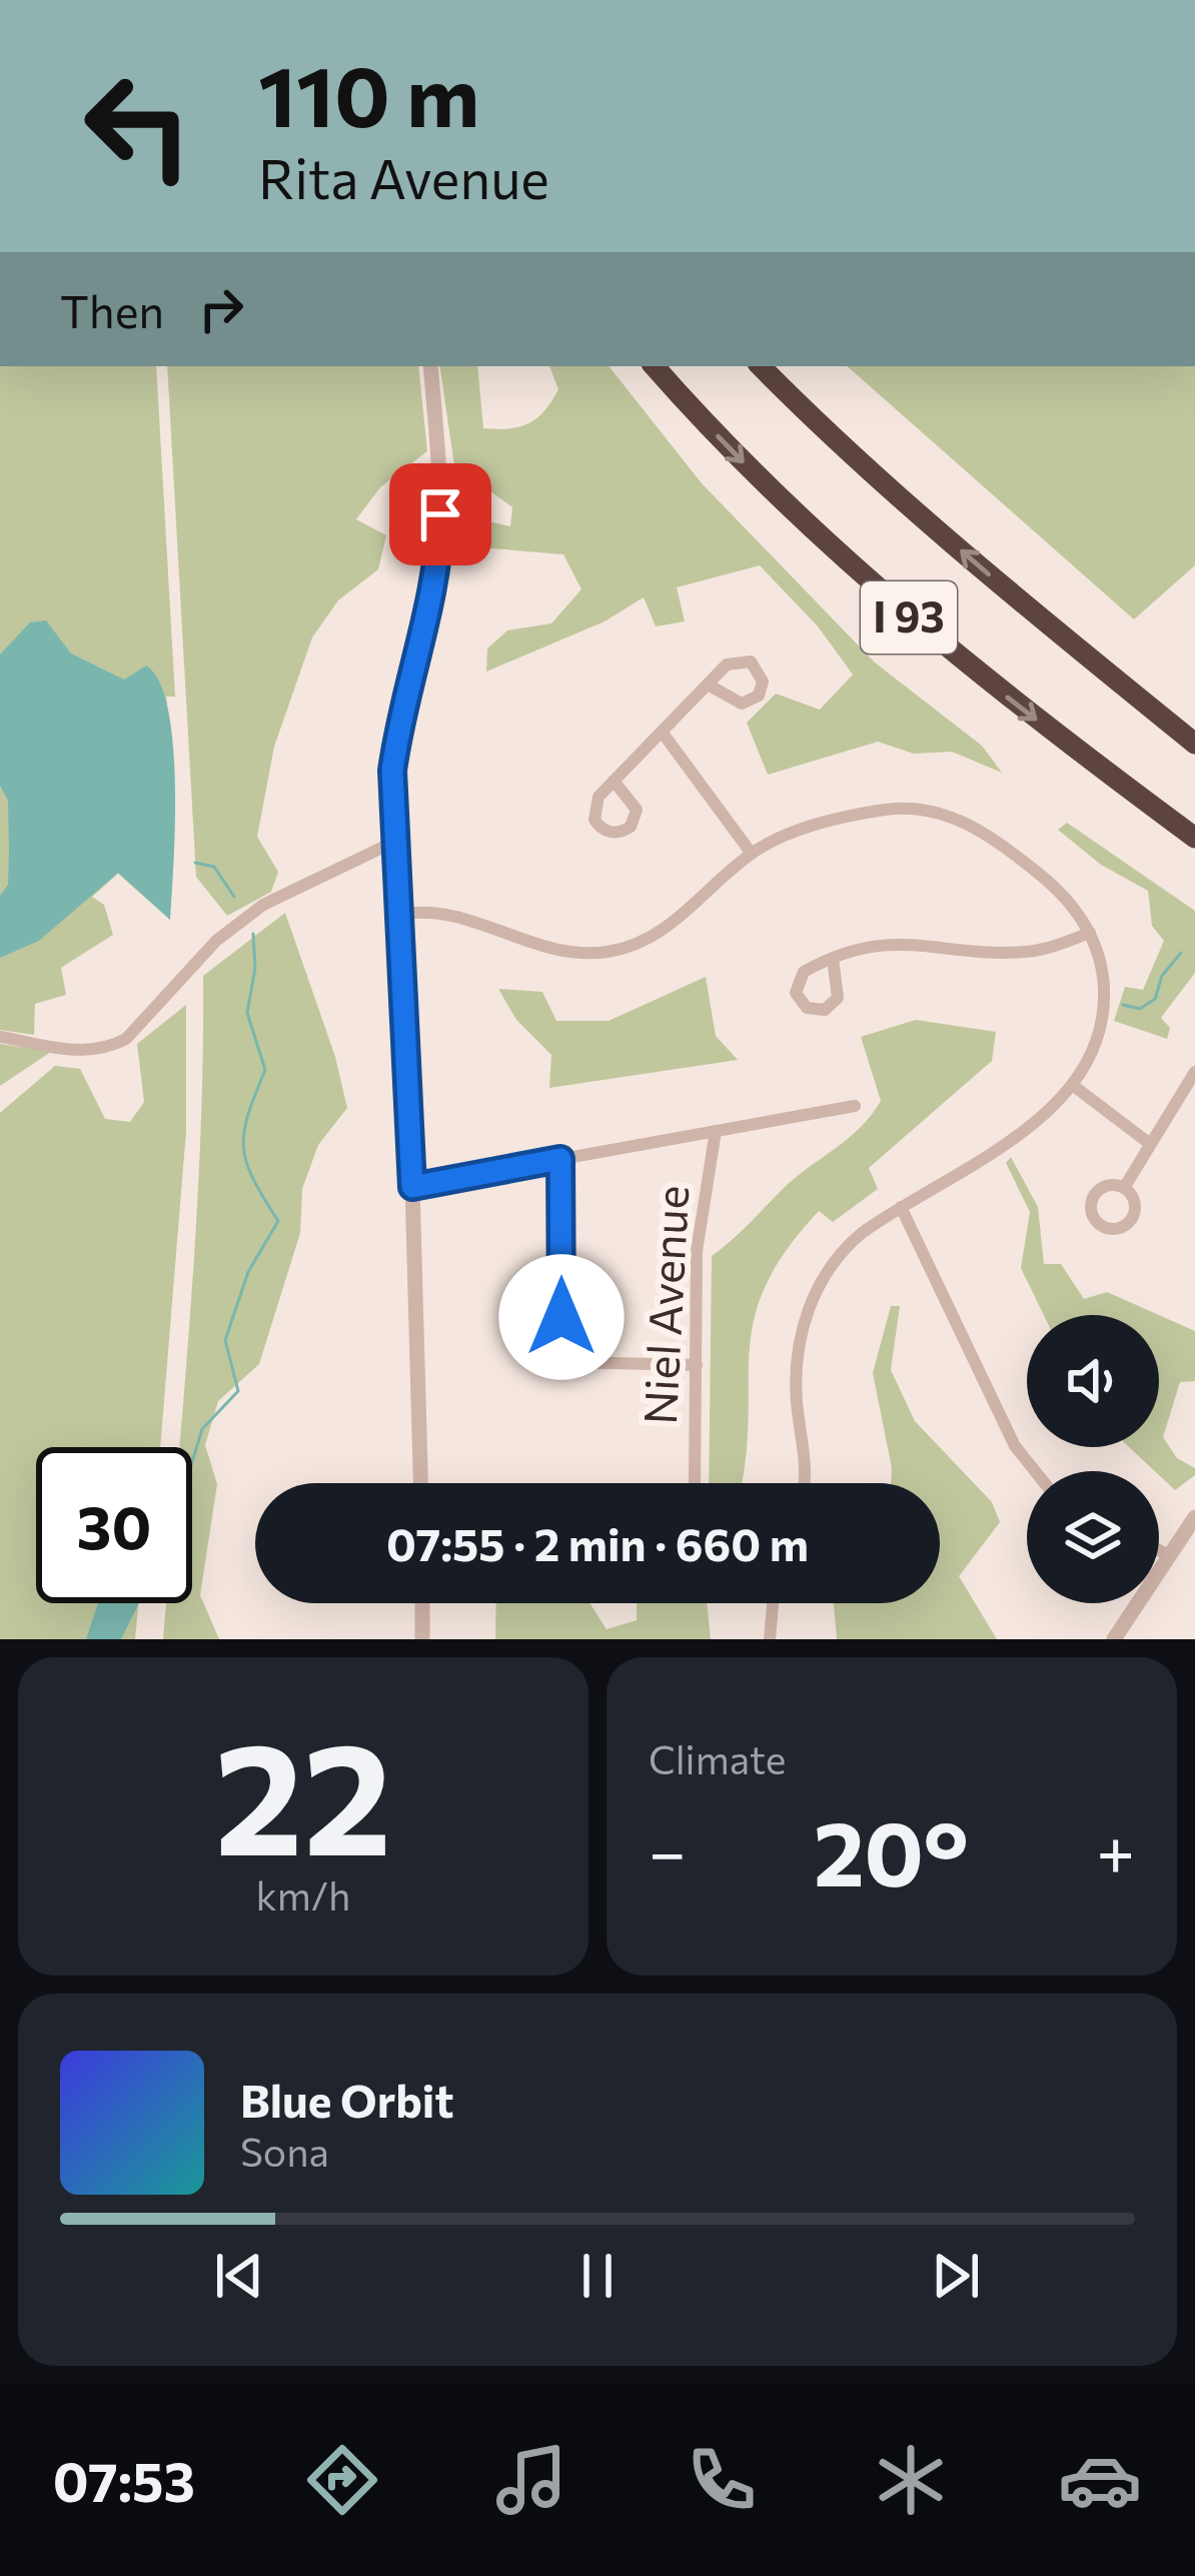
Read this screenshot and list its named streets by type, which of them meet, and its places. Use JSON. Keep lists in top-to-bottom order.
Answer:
{
  "streets": {
    "highway": ["I 93"],
    "street": ["Niel Avenue"]
  },
  "page": {
    "turn": ["110 m", "Rita Avenue"],
    "then": "Then",
    "limit": "30",
    "trip": "07:55 · 2 min · 660 m",
    "tile": [
      ["22", "km/h"],
      "Climate"
    ],
    "heat": ["−", "20°", "+"],
    "song": ["Blue Orbit", "Sona"],
    "tabs": "07:53"
  }
}
